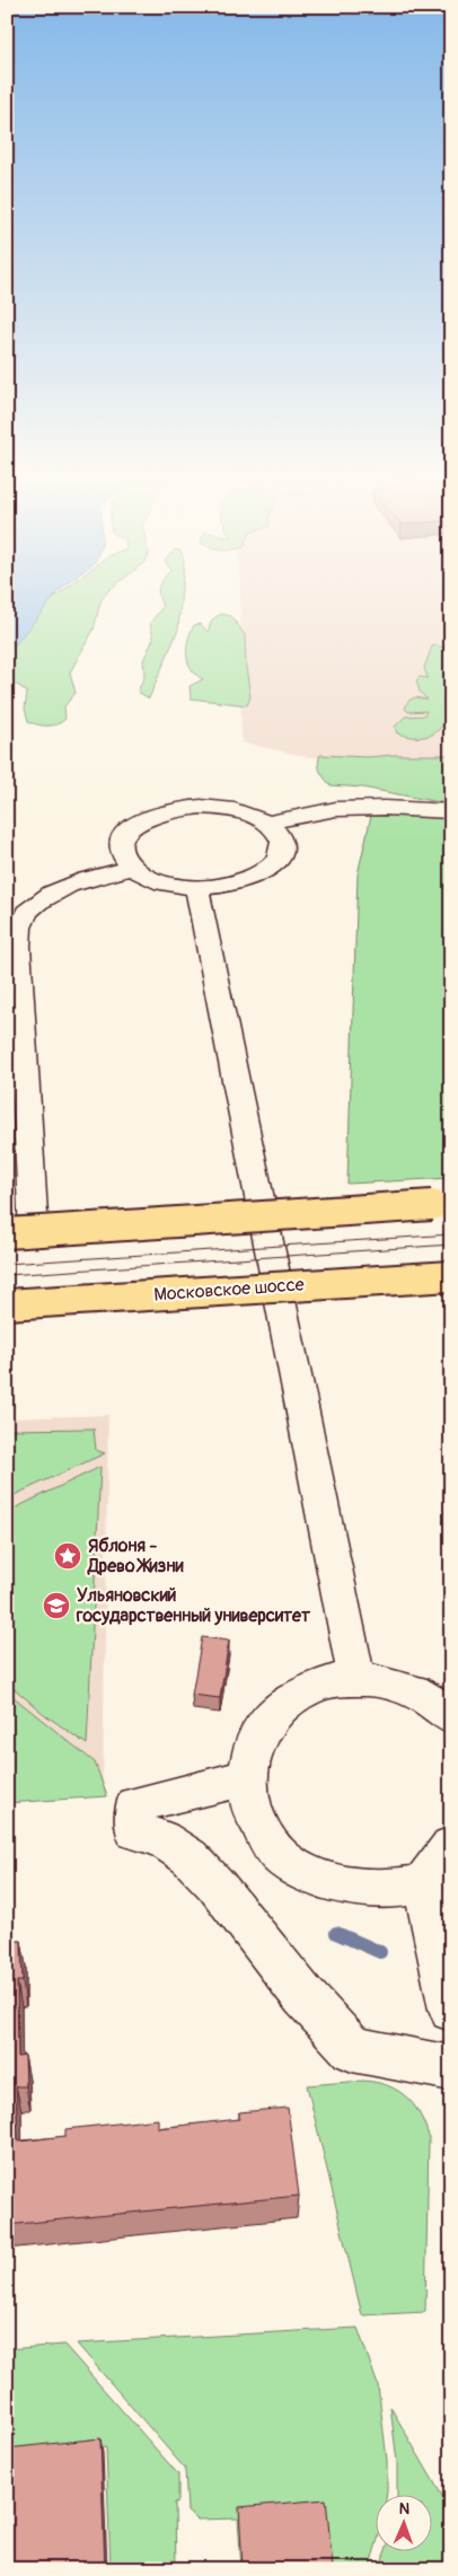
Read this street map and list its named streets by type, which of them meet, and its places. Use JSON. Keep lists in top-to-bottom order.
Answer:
{
  "streets": {
    "main road": ["Московское шоссе"]
  },
  "places": {
    "place": ["Яблоня - Древо Жизни"],
    "school or university": ["Ульяновский государственный университет"]
  },
  "north": "top"
}
